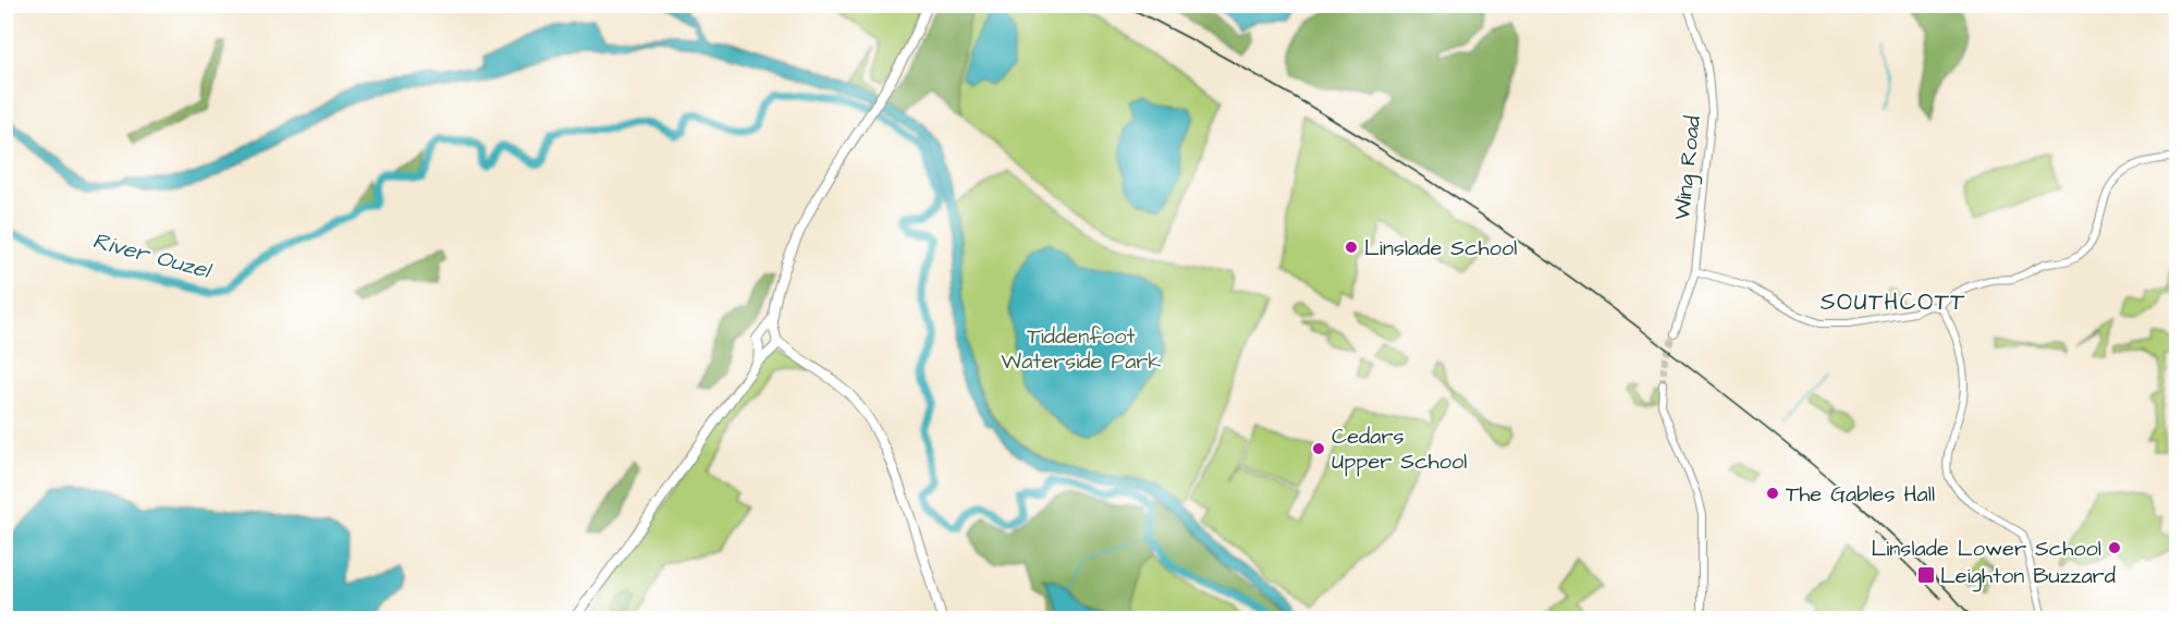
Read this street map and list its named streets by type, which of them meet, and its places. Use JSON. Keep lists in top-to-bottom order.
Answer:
{
  "streets": {
    "street": ["Wing Road"]
  },
  "districts": ["SOUTHCOTT"],
  "water": ["River Ouzel"],
  "parks": ["Tiddenfoot Waterside Park"],
  "places": {
    "other": [
      "Linslade School",
      "Cedars Upper School",
      "The Gables Hall",
      "Linslade Lower School"
    ],
    "transit": ["Leighton Buzzard"]
  }
}
